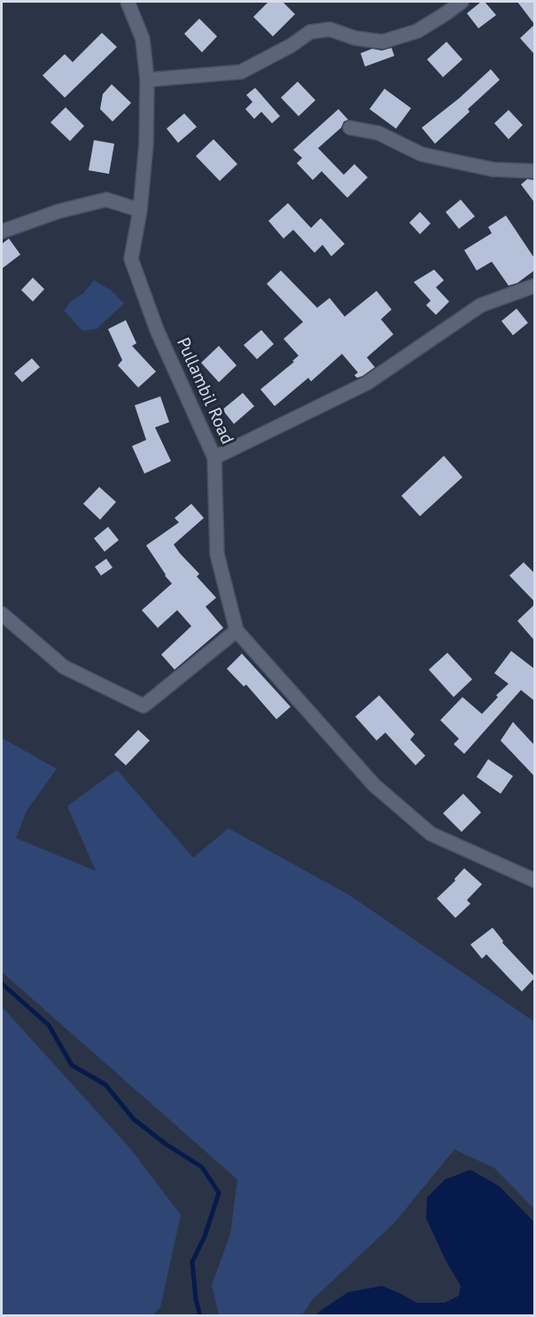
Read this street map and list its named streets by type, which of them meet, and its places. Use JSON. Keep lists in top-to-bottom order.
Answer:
{
  "streets": {
    "street": ["Pullambil Road"]
  }
}
